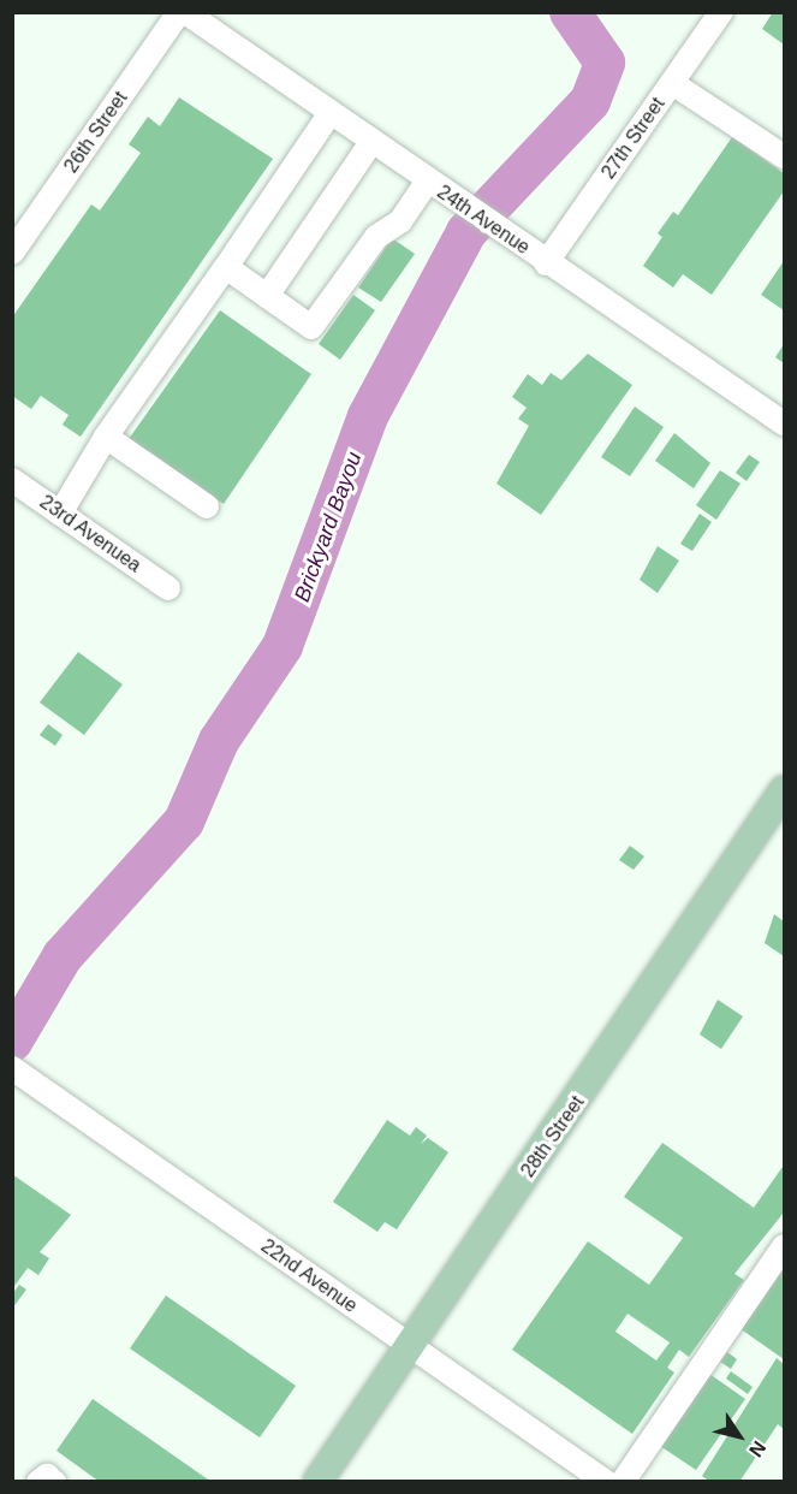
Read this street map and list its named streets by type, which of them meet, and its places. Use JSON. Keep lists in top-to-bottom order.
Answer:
{
  "streets": {
    "main road": ["28th Street"],
    "street": [
      "26th Street",
      "27th Street",
      "24th Avenue",
      "23rd Avenuea",
      "22nd Avenue"
    ]
  },
  "crossings": [
    ["27th Street", "24th Avenue"],
    ["28th Street", "22nd Avenue"]
  ],
  "water": ["Brickyard Bayou"],
  "north": "bottom right"
}
